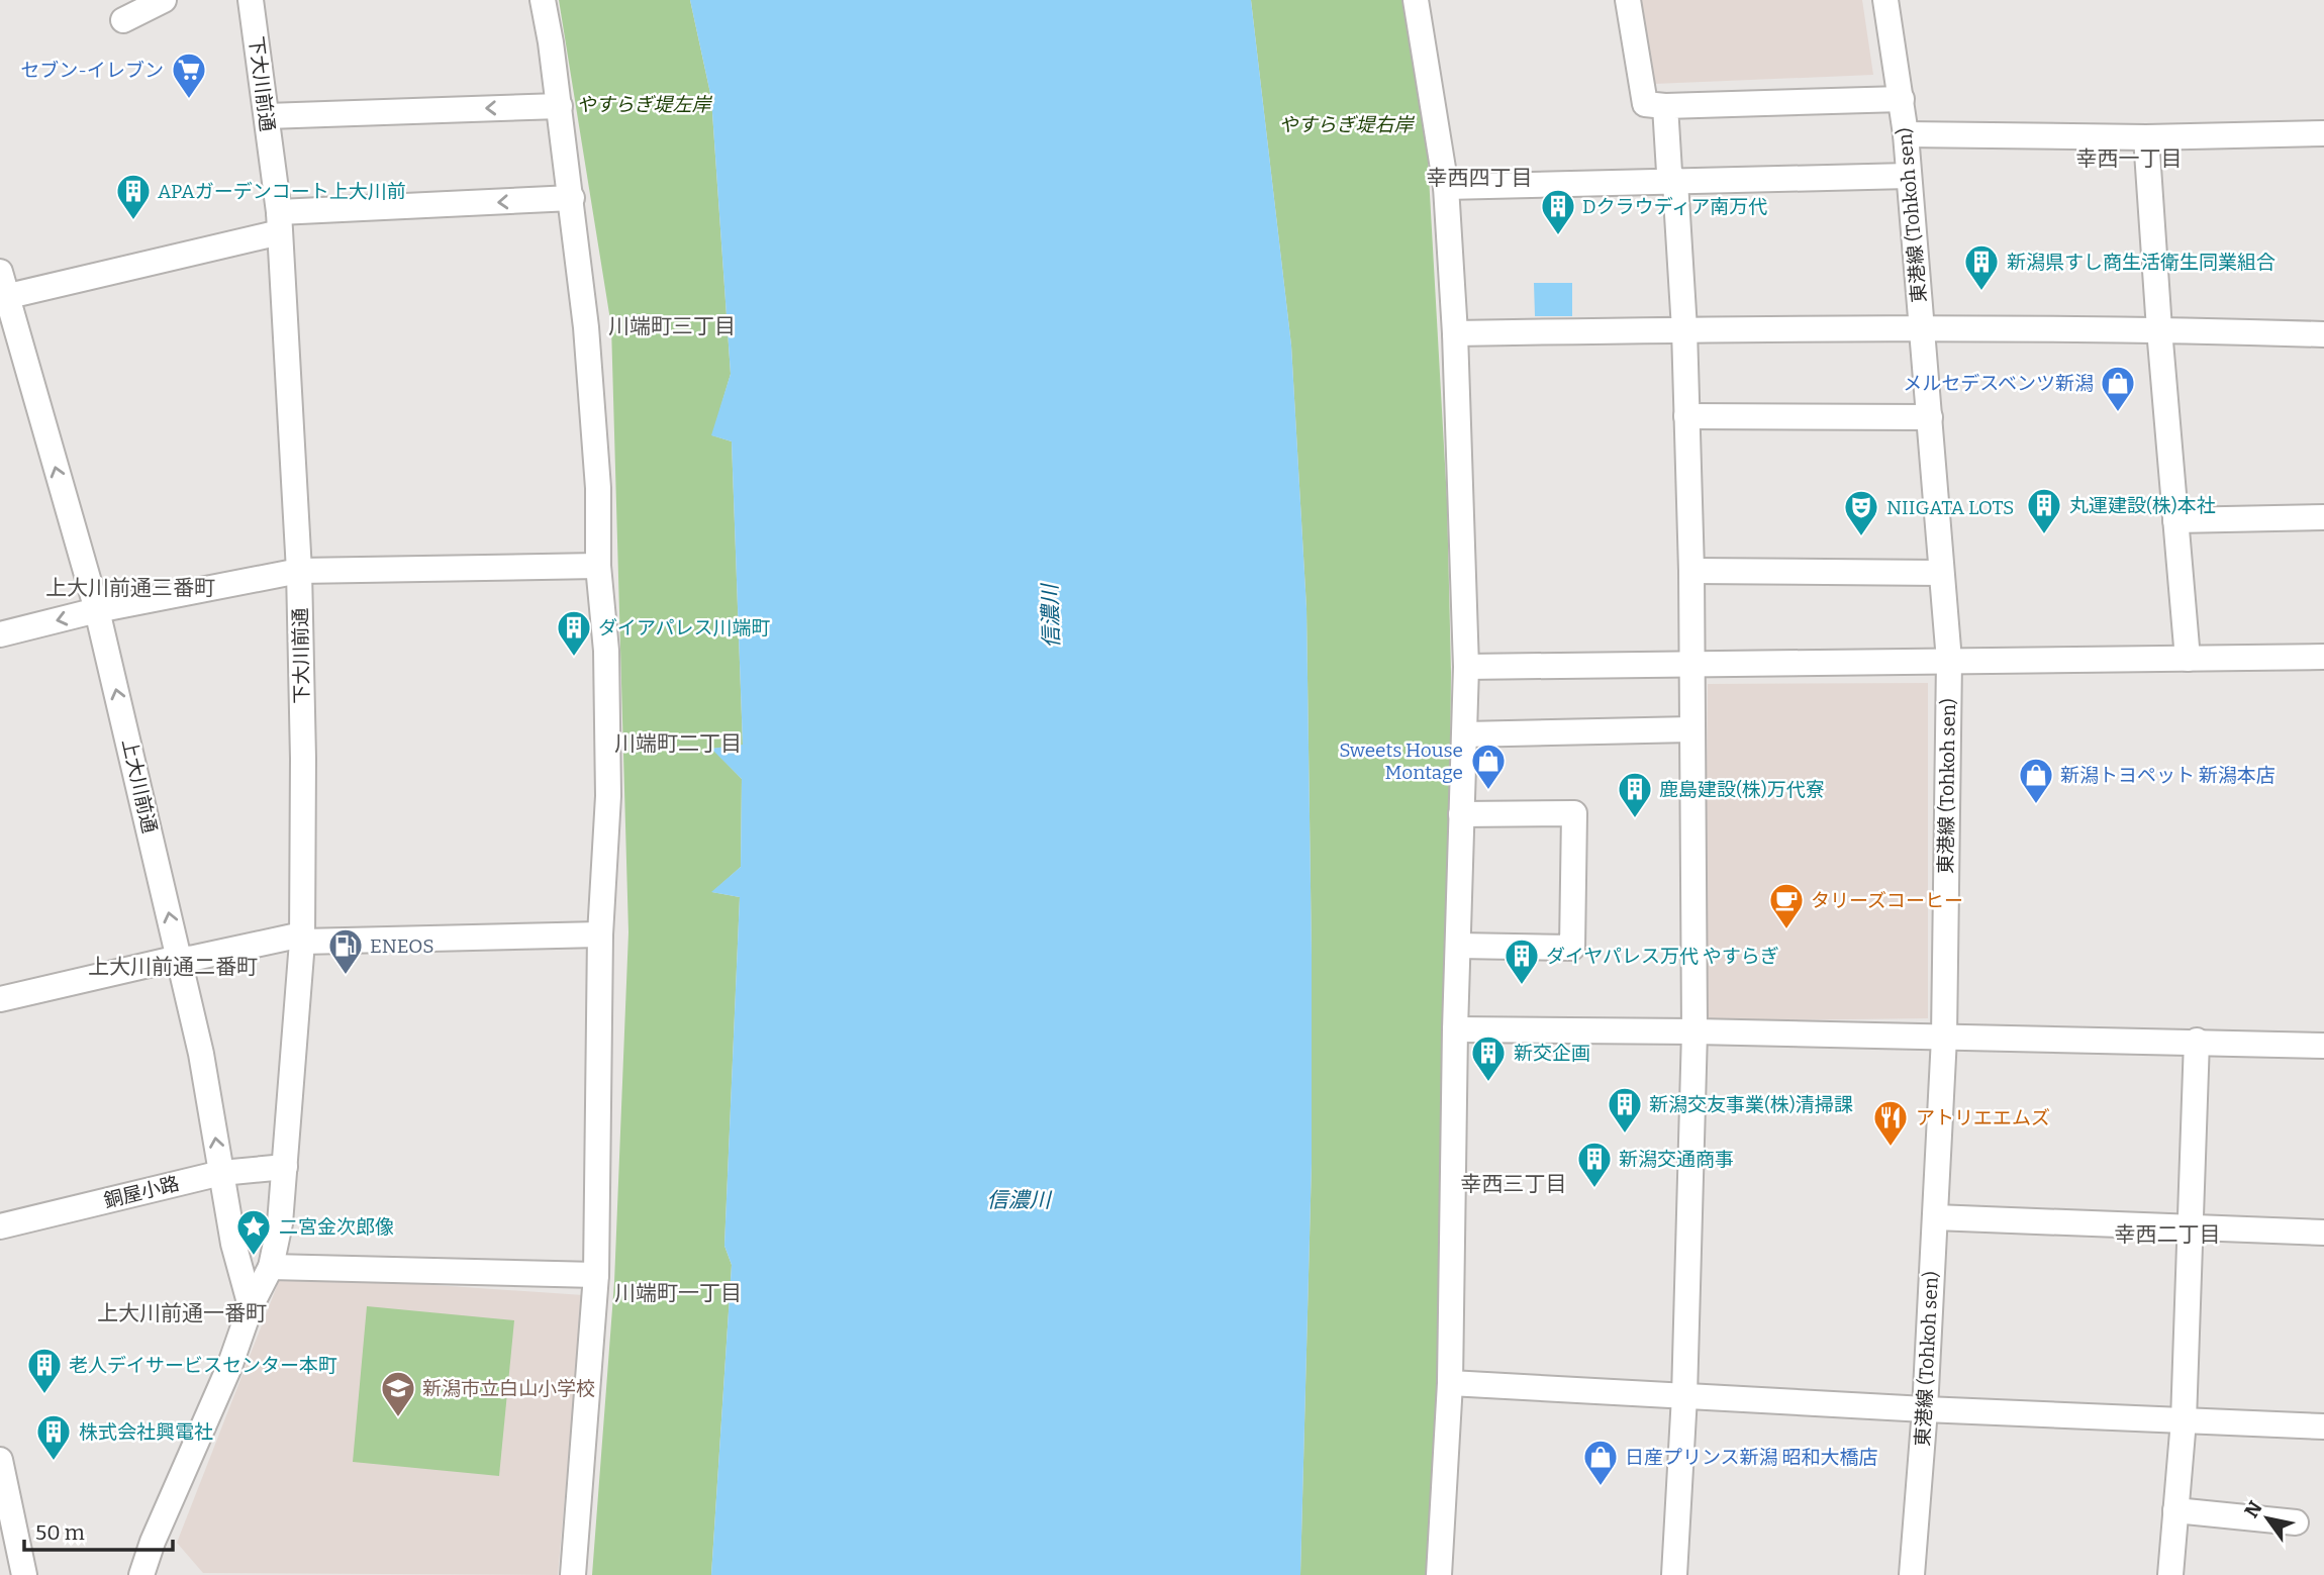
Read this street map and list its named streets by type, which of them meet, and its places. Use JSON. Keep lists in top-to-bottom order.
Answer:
{
  "streets": {
    "street": [
      "下大川前通",
      "東港線 (Tohkoh sen)",
      "上大川前通",
      "銅屋小路"
    ]
  },
  "crossings": [
    ["下大川前通", "上大川前通"],
    ["下大川前通", "銅屋小路"],
    ["上大川前通", "銅屋小路"]
  ],
  "one_way": ["上大川前通"],
  "districts": [
    "幸西一丁目",
    "幸西四丁目",
    "川端町三丁目",
    "上大川前通三番町",
    "川端町二丁目",
    "上大川前通二番町",
    "幸西三丁目",
    "幸西二丁目",
    "川端町一丁目",
    "上大川前通一番町"
  ],
  "water": ["信濃川"],
  "parks": ["やすらぎ堤左岸", "やすらぎ堤右岸"],
  "places": {
    "supermarket": ["セブン-イレブン"],
    "building": [
      "APAガーデンコート上大川前",
      "Dクラウディア南万代",
      "新潟県すし商生活衛生同業組合",
      "丸運建設(株)本社",
      "ダイアパレス川端町",
      "鹿島建設(株)万代寮",
      "ダイヤパレス万代 やすらぎ",
      "新交企画",
      "新潟交友事業(株)清掃課",
      "新潟交通商事",
      "老人デイサービスセンター本町",
      "株式会社興電社"
    ],
    "shop": [
      "メルセデスベンツ新潟",
      "Sweets House Montage",
      "新潟トヨペット 新潟本店",
      "日産プリンス新潟 昭和大橋店"
    ],
    "theatre": ["NIIGATA LOTS"],
    "cafe": ["タリーズコーヒー"],
    "fuel station": ["ENEOS"],
    "restaurant": ["アトリエエムズ"],
    "place": ["二宮金次郎像"],
    "school or university": ["新潟市立白山小学校"]
  },
  "scale_bar": "50 m",
  "north": "top left"
}
